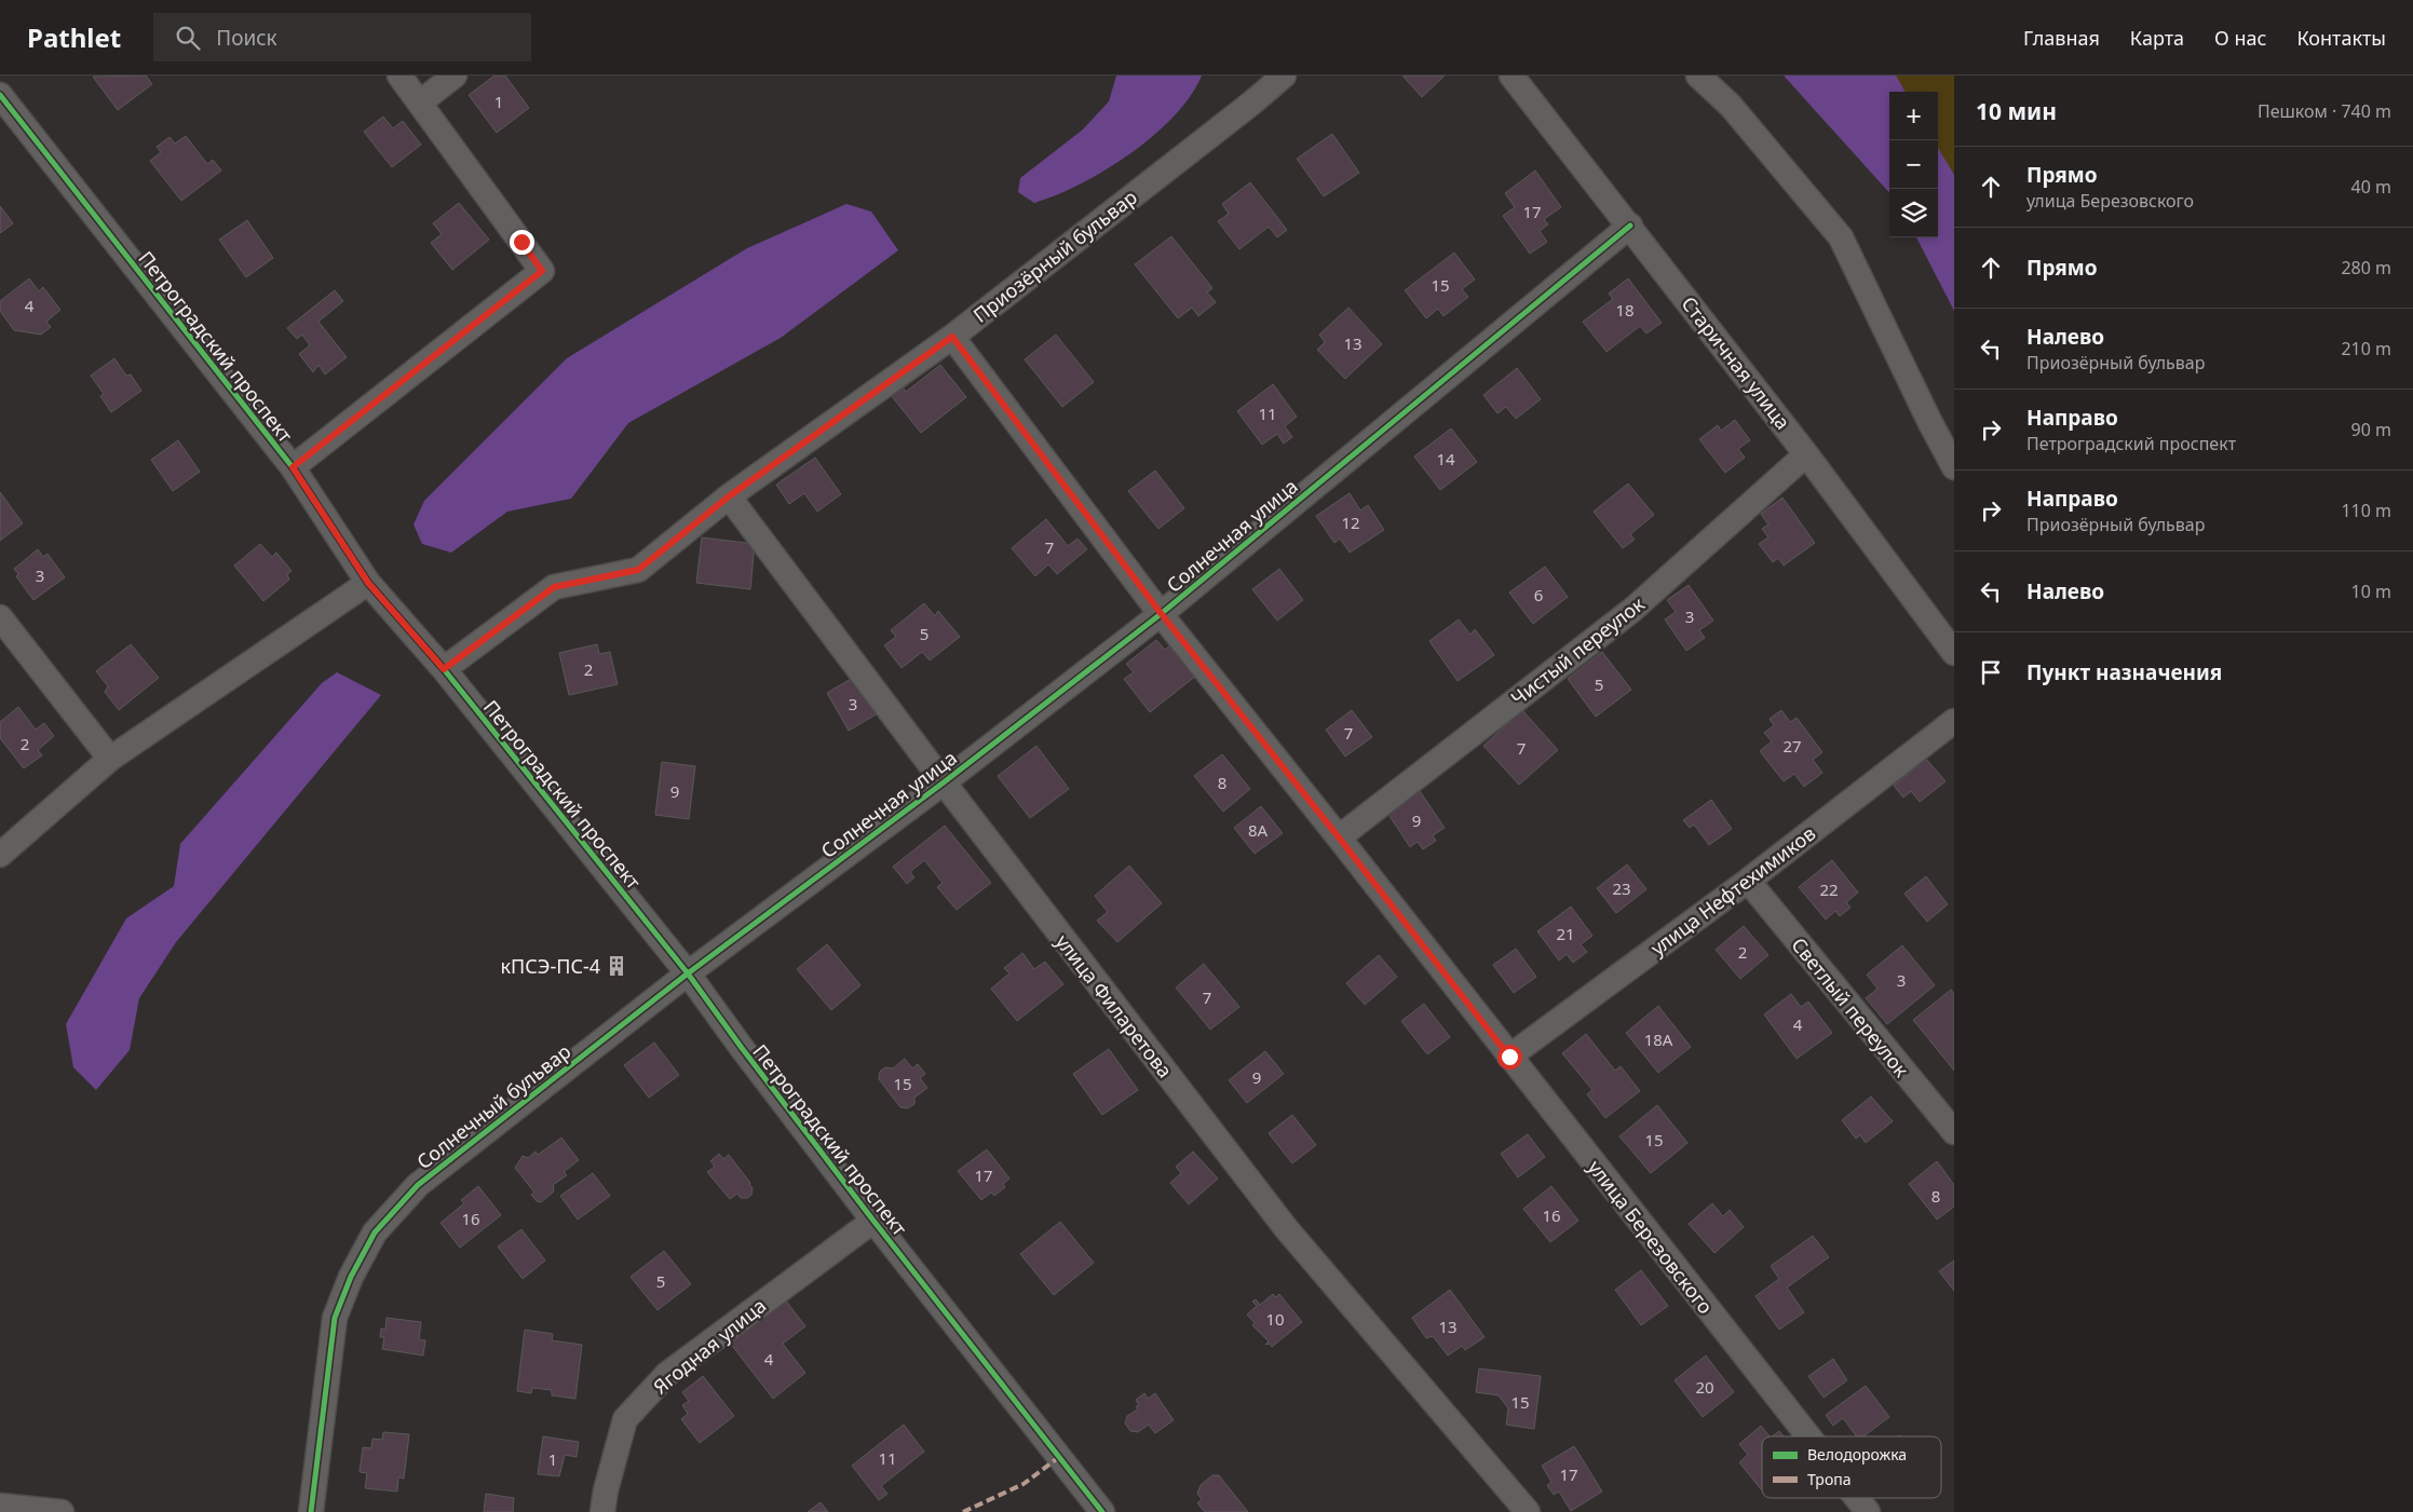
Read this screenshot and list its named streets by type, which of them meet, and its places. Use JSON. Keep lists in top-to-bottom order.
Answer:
{
  "streets": {
    "street": [
      "Приозёрный бульвар",
      "Петроградский проспект",
      "Старичная улица",
      "Солнечная улица",
      "Чистый переулок",
      "улица Нефтехимиков",
      "улица Филаретова",
      "Светлый переулок",
      "Солнечный бульвар",
      "улица Березовского",
      "Ягодная улица"
    ]
  },
  "crossings": [
    ["Приозёрный бульвар", "Петроградский проспект"],
    ["Приозёрный бульвар", "улица Филаретова"],
    ["Приозёрный бульвар", "улица Березовского"],
    ["Петроградский проспект", "Солнечная улица"],
    ["Петроградский проспект", "Солнечный бульвар"],
    ["Петроградский проспект", "Ягодная улица"],
    ["Старичная улица", "Солнечная улица"],
    ["Старичная улица", "Чистый переулок"],
    ["Солнечная улица", "улица Филаретова"],
    ["Солнечная улица", "Солнечный бульвар"],
    ["Солнечная улица", "улица Березовского"],
    ["Чистый переулок", "улица Березовского"],
    ["улица Нефтехимиков", "Светлый переулок"],
    ["улица Нефтехимиков", "улица Березовского"]
  ],
  "places": {
    "building": ["кПСЭ-ПС-4"]
  },
  "house_numbers": [
    "1",
    "17",
    "15",
    "4",
    "18",
    "13",
    "11",
    "14",
    "12",
    "7",
    "3",
    "6",
    "3",
    "5",
    "2",
    "5",
    "3",
    "7",
    "2",
    "27",
    "7",
    "8",
    "9",
    "9",
    "8А",
    "23",
    "22",
    "21",
    "2",
    "3",
    "7",
    "4",
    "18А",
    "9",
    "15",
    "15",
    "17",
    "8",
    "16",
    "16",
    "5",
    "10",
    "13",
    "4",
    "20",
    "15",
    "11",
    "1",
    "17"
  ],
  "legend": ["Велодорожка", "Тропа"],
  "page": {
    "header": "Pathlet",
    "search": "Поиск",
    "nav": [
      "Главная",
      "Карта",
      "О нас",
      "Контакты"
    ],
    "heading": ["10 мин", "Пешком · 740 m"],
    "map_buttons": ["+", "−"],
    "list": [
      ["Прямо", "улица Березовского", "40 m"],
      ["Прямо", "280 m"],
      ["Налево", "Приозёрный бульвар", "210 m"],
      ["Направо", "Петроградский проспект", "90 m"],
      ["Направо", "Приозёрный бульвар", "110 m"],
      ["Налево", "10 m"],
      "Пункт назначения"
    ]
  }
}
